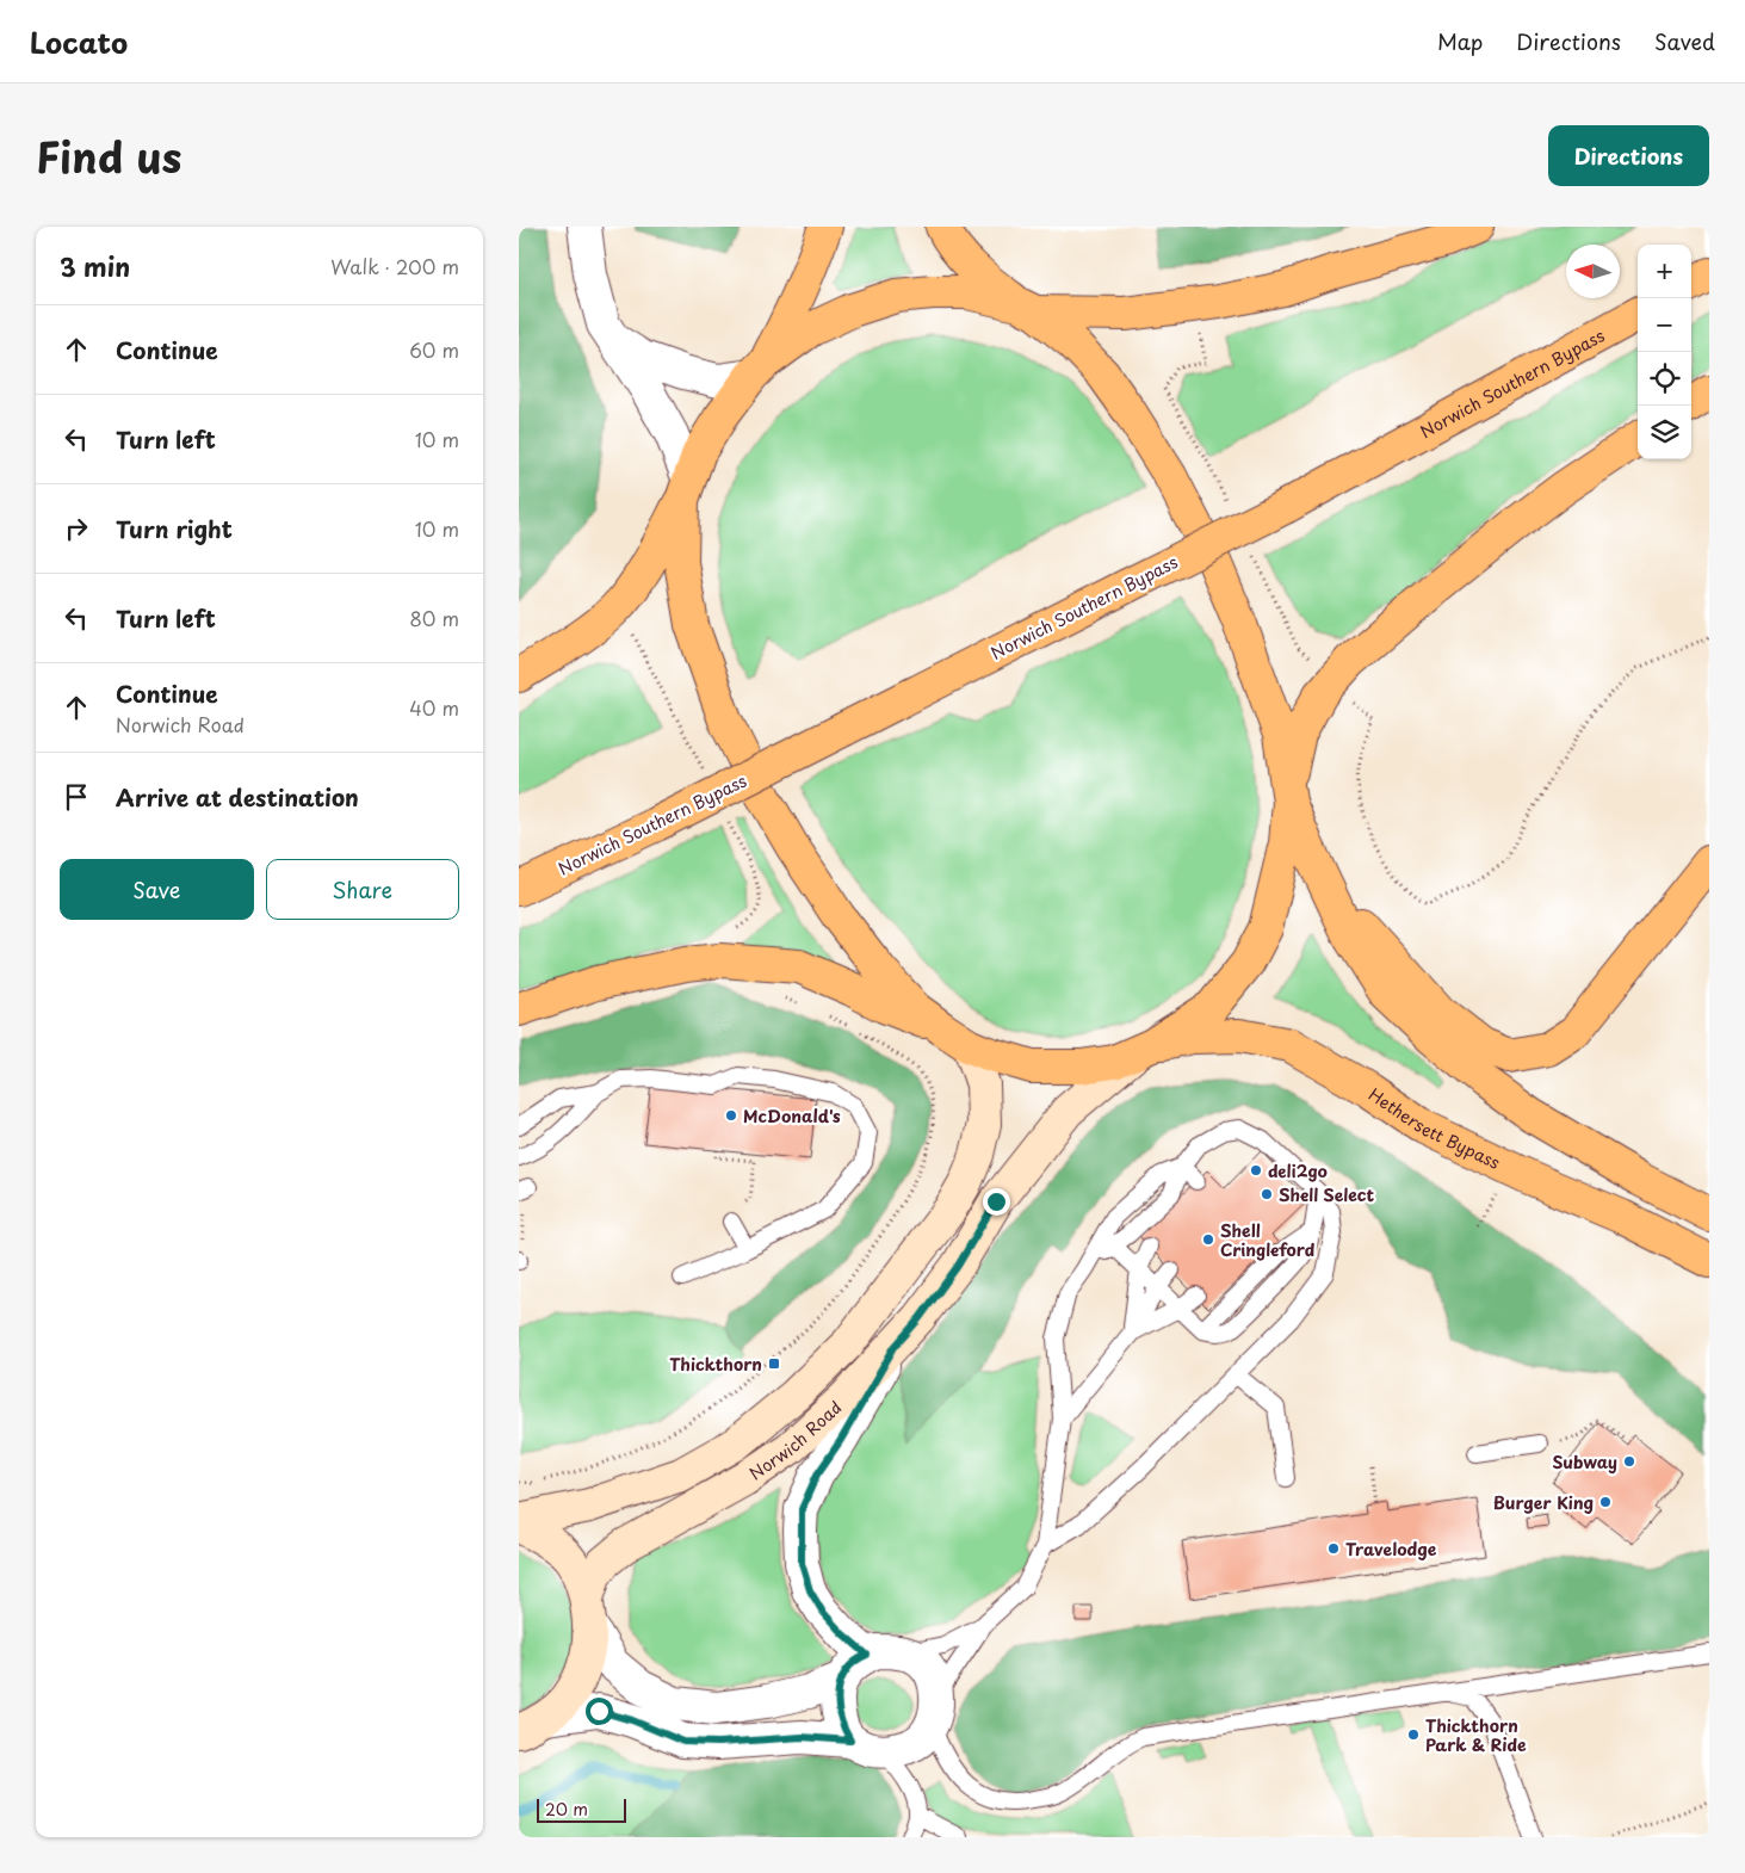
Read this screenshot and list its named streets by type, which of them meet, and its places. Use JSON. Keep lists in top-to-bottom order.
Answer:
{
  "streets": {
    "highway": ["Norwich Southern Bypass", "Hethersett Bypass"],
    "main road": ["Norwich Road"]
  },
  "crossings": [
    ["Hethersett Bypass", "Norwich Road"]
  ],
  "places": {
    "other": [
      "McDonald's",
      "deli2go",
      "Shell Select",
      "Shell Cringleford",
      "Subway",
      "Burger King",
      "Travelodge",
      "Thickthorn Park & Ride"
    ],
    "transit": ["Thickthorn"]
  },
  "scale_bar": "20 m",
  "north": "left",
  "page": {
    "header": "Locato",
    "nav": ["Map", "Directions", "Saved"],
    "title": "Find us",
    "buttons": [
      "Directions",
      ["Save", "Share"]
    ],
    "heading": ["3 min", "Walk · 200 m"],
    "map_buttons": ["+", "−"],
    "list": [
      ["Continue", "60 m"],
      ["Turn left", "10 m"],
      ["Turn right", "10 m"],
      ["Turn left", "80 m"],
      ["Continue", "Norwich Road", "40 m"],
      "Arrive at destination"
    ],
    "scale": "20 m"
  }
}
